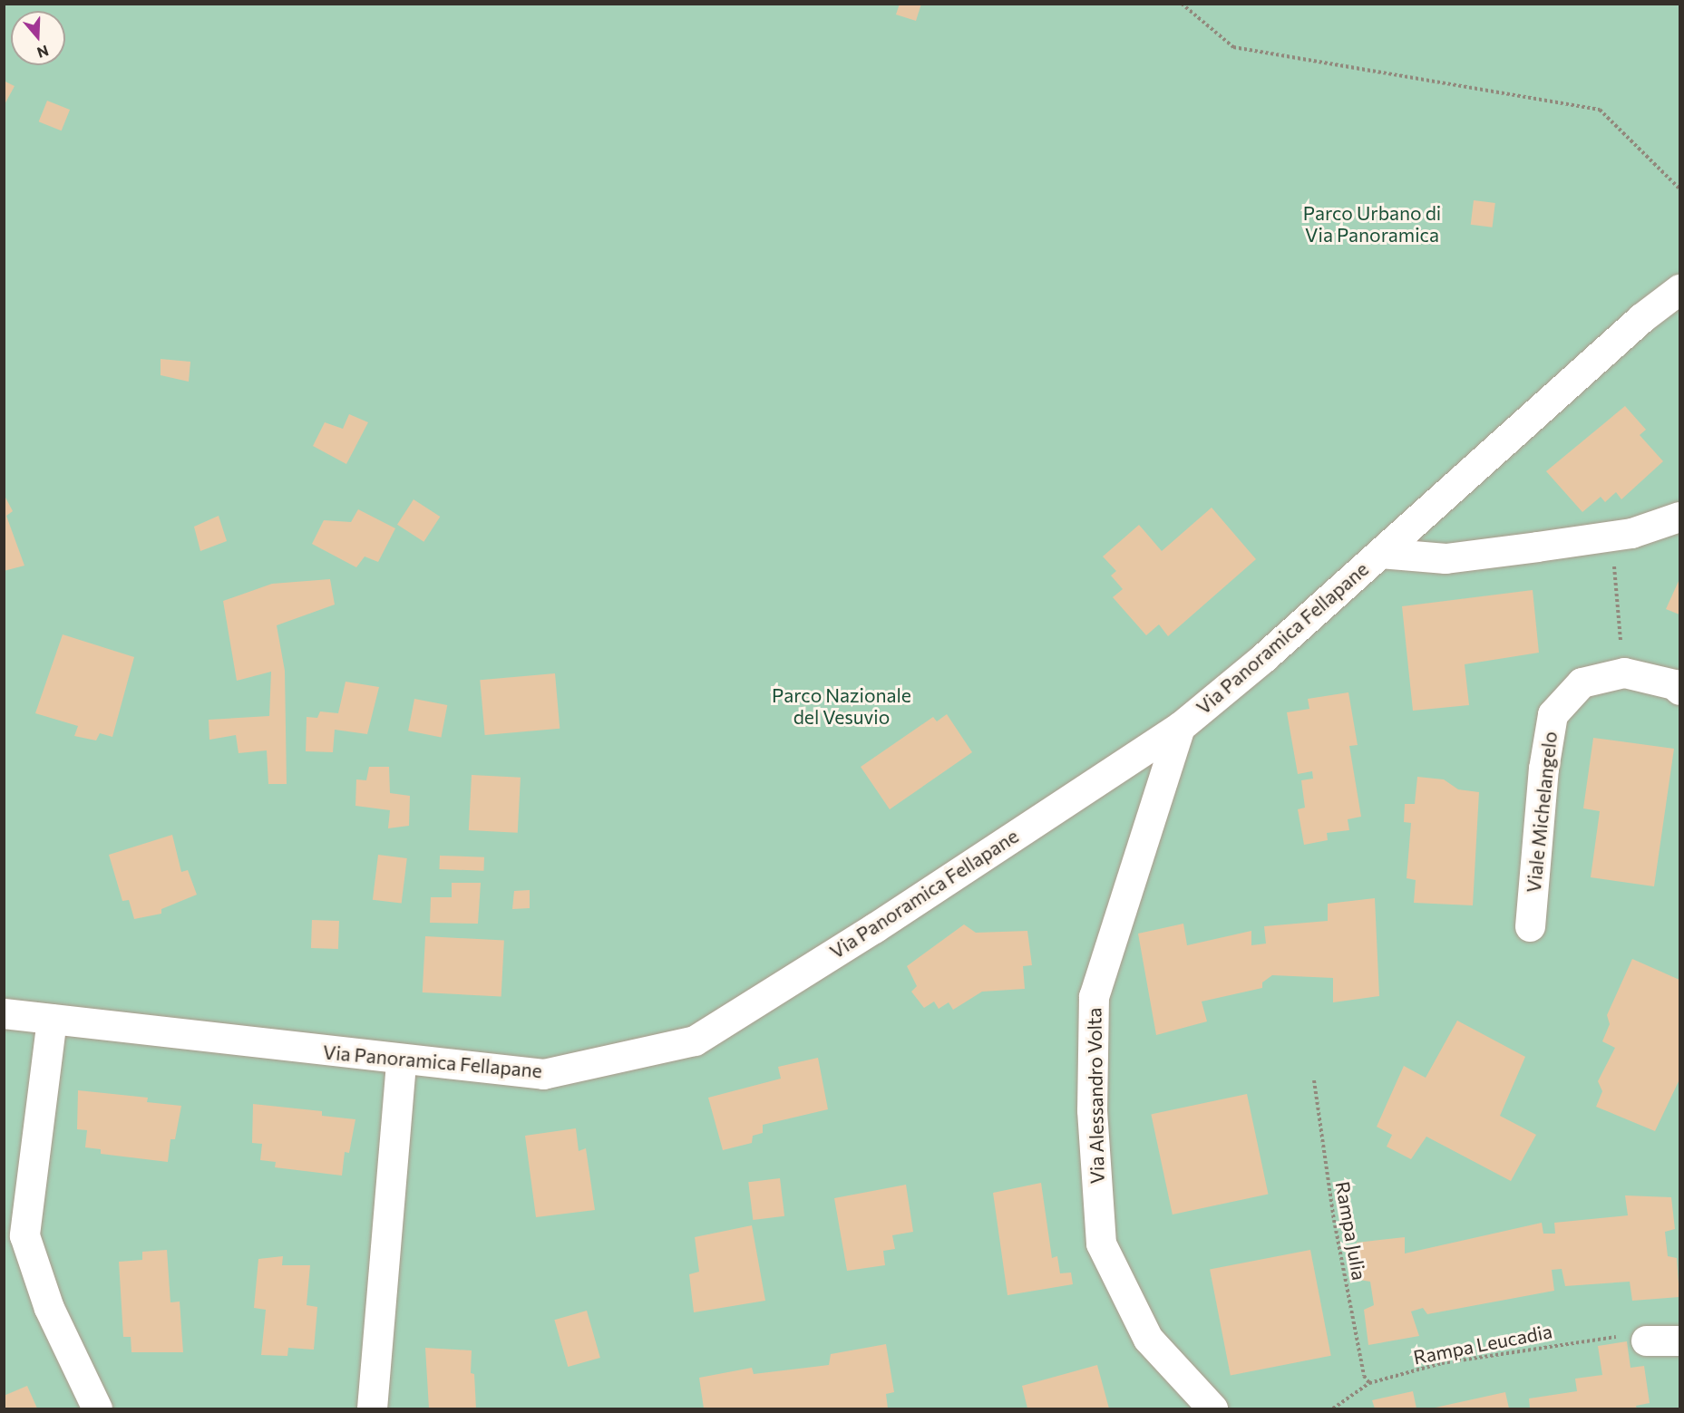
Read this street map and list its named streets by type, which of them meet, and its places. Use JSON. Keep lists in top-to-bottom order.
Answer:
{
  "streets": {
    "street": ["Via Panoramica Fellapane", "Viale Michelangelo", "Via Alessandro Volta"],
    "path": ["Rampa Julia", "Rampa Leucadia"]
  },
  "crossings": [
    ["Via Panoramica Fellapane", "Via Alessandro Volta"],
    ["Rampa Julia", "Rampa Leucadia"]
  ],
  "parks": ["Parco Urbano di Via Panoramica", "Parco Nazionale del Vesuvio"],
  "north": "bottom"
}
